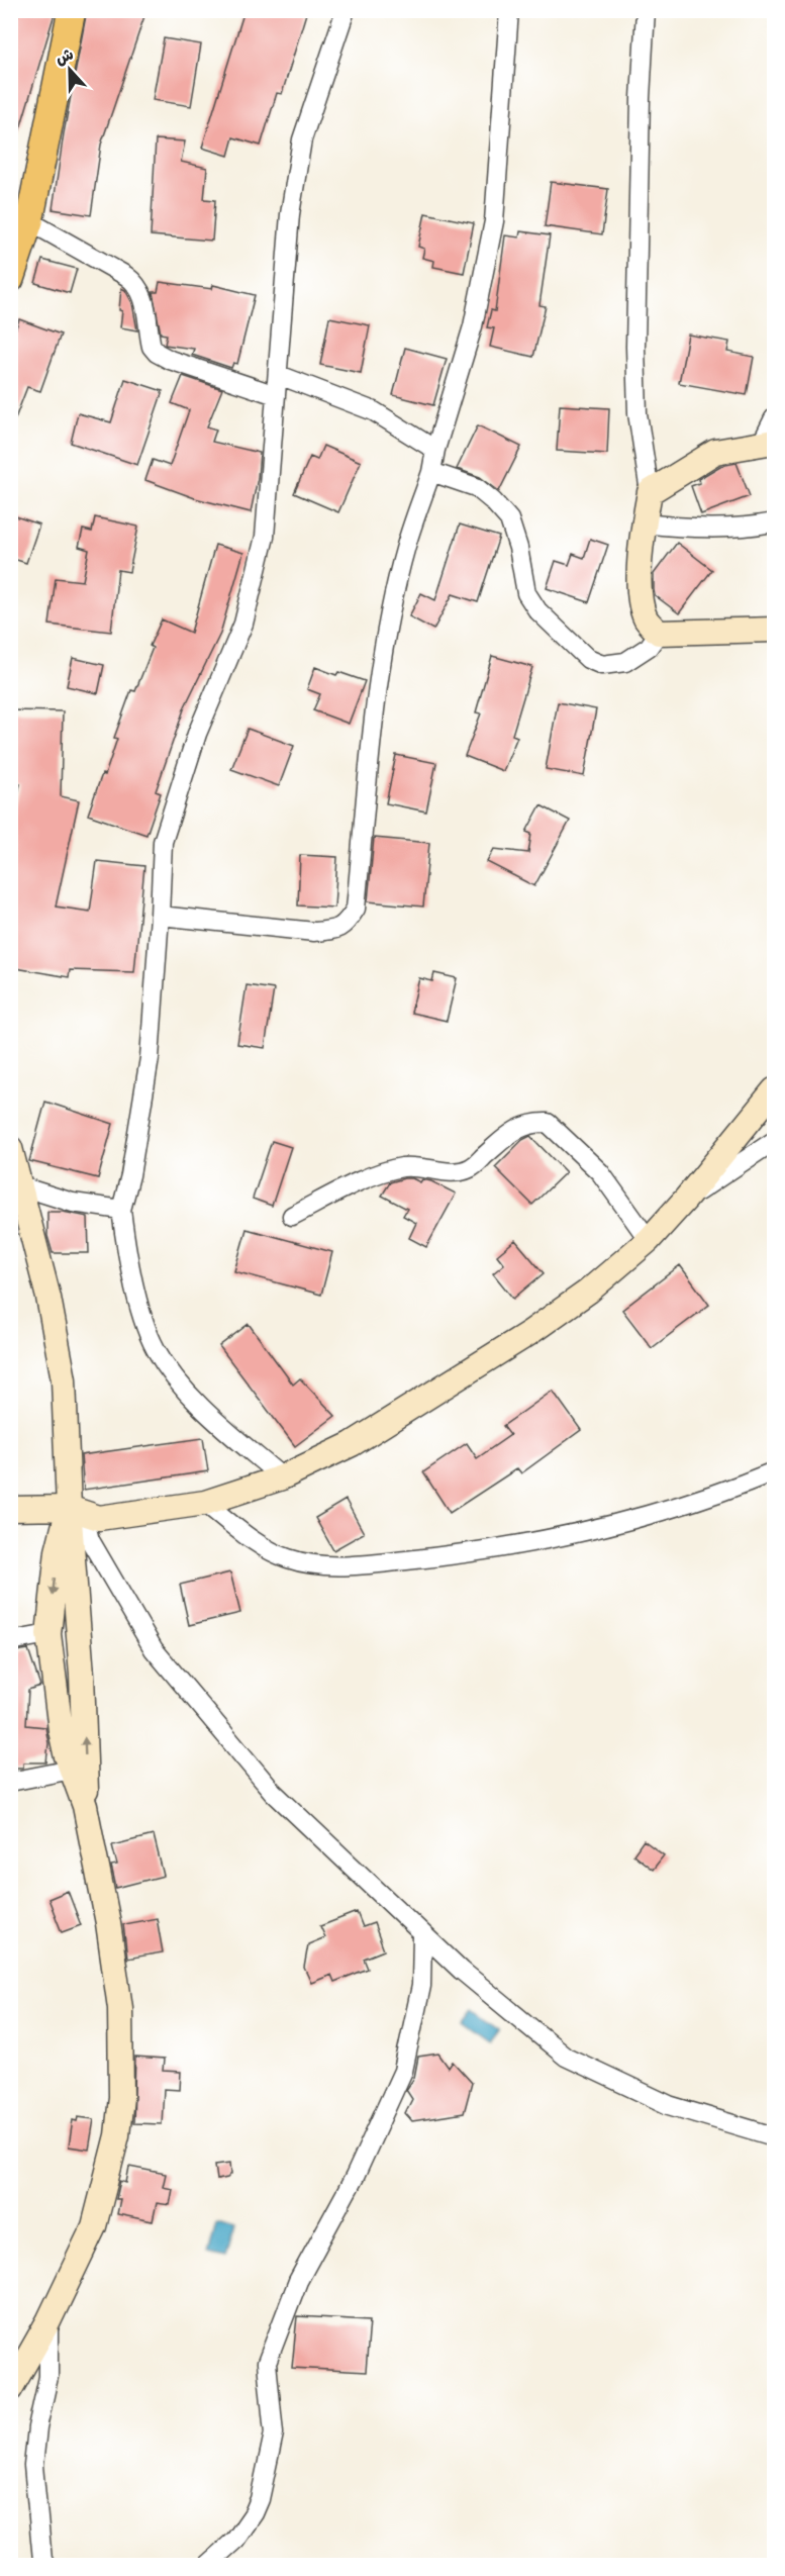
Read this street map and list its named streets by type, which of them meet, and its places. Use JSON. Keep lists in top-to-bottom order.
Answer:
{
  "north": "top"
}
